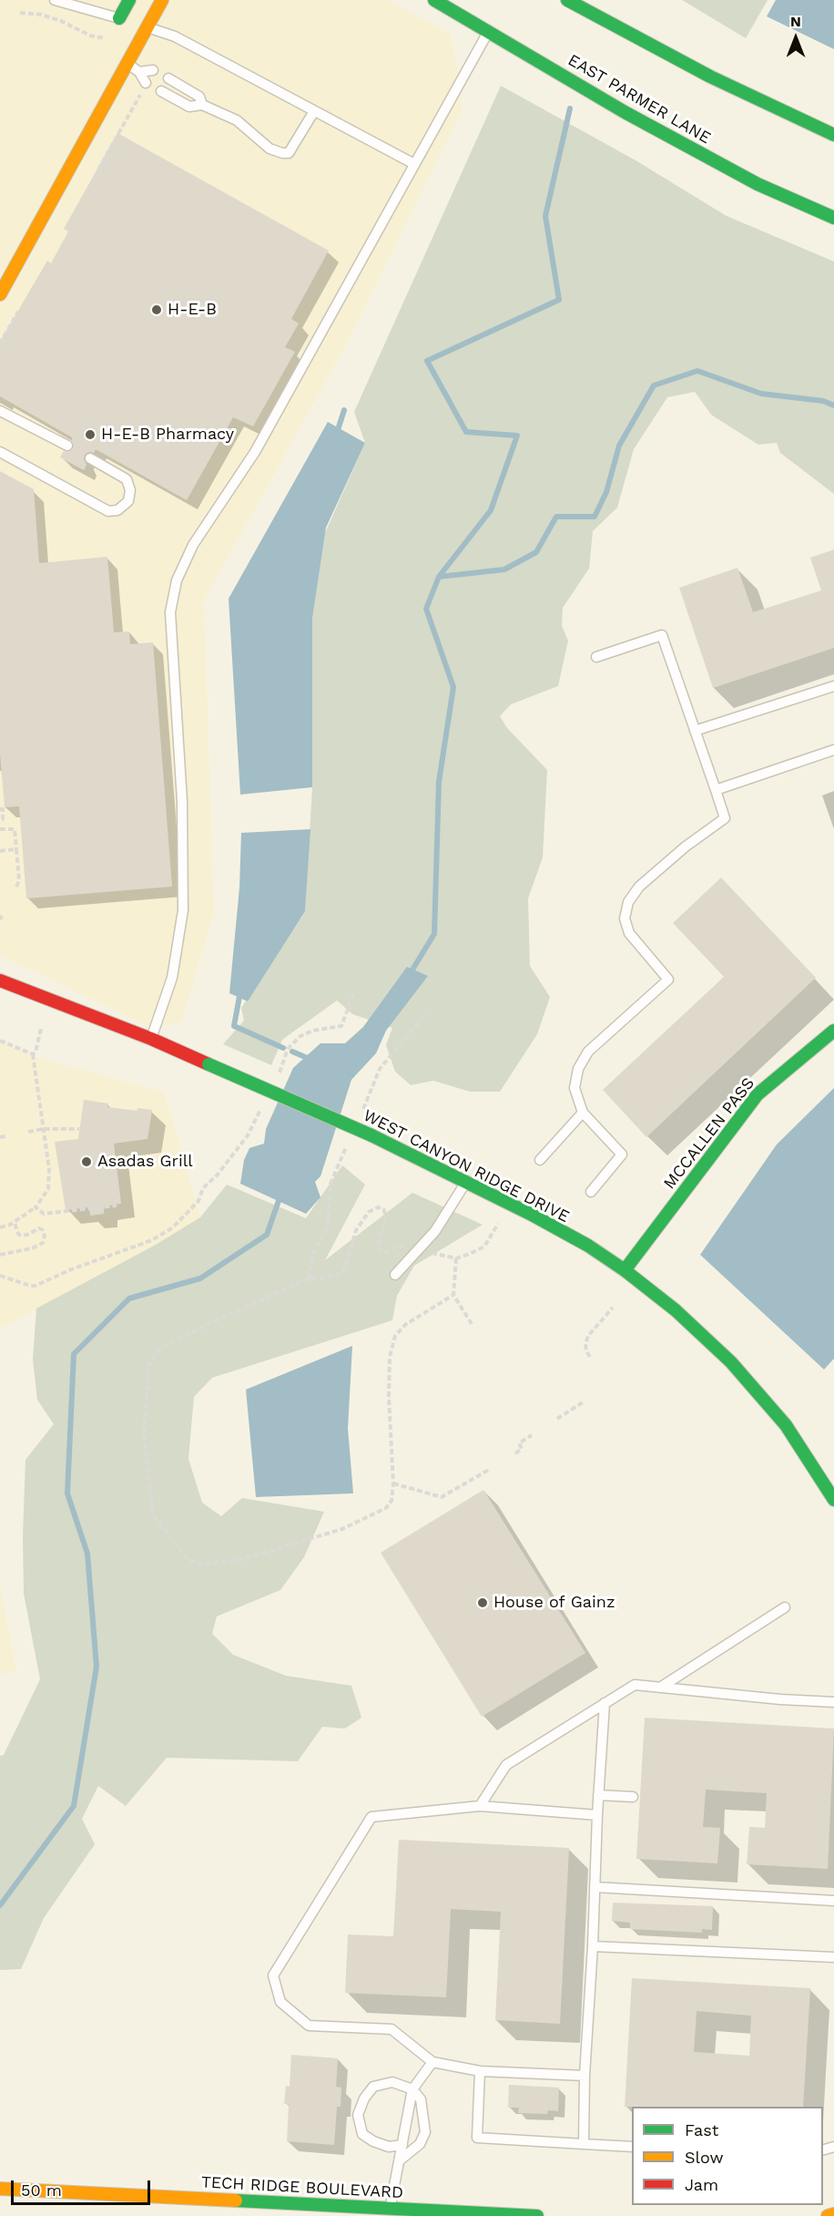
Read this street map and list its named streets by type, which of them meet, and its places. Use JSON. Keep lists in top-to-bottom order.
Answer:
{
  "streets": {
    "main road": [
      "EAST PARMER LANE",
      "MCCALLEN PASS",
      "WEST CANYON RIDGE DRIVE",
      "TECH RIDGE BOULEVARD"
    ]
  },
  "crossings": [
    ["MCCALLEN PASS", "WEST CANYON RIDGE DRIVE"]
  ],
  "places": [
    "H-E-B",
    "H-E-B Pharmacy",
    "Asadas Grill",
    "House of Gainz"
  ],
  "legend": ["Fast", "Slow", "Jam"],
  "scale_bar": "50 m",
  "north": "top"
}
